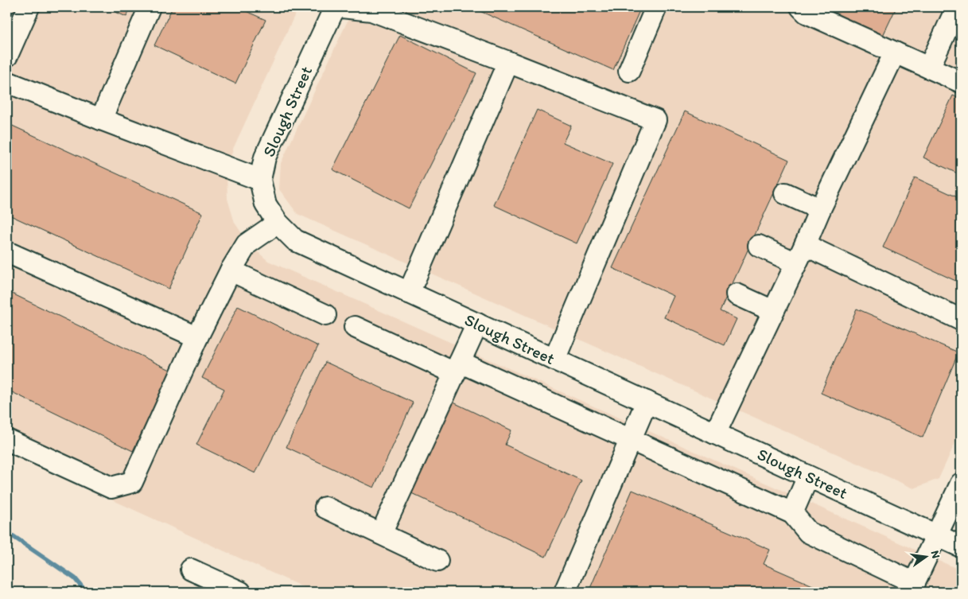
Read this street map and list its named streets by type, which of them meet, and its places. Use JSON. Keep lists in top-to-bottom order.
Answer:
{
  "streets": {
    "street": ["Slough Street"]
  },
  "north": "right"
}
